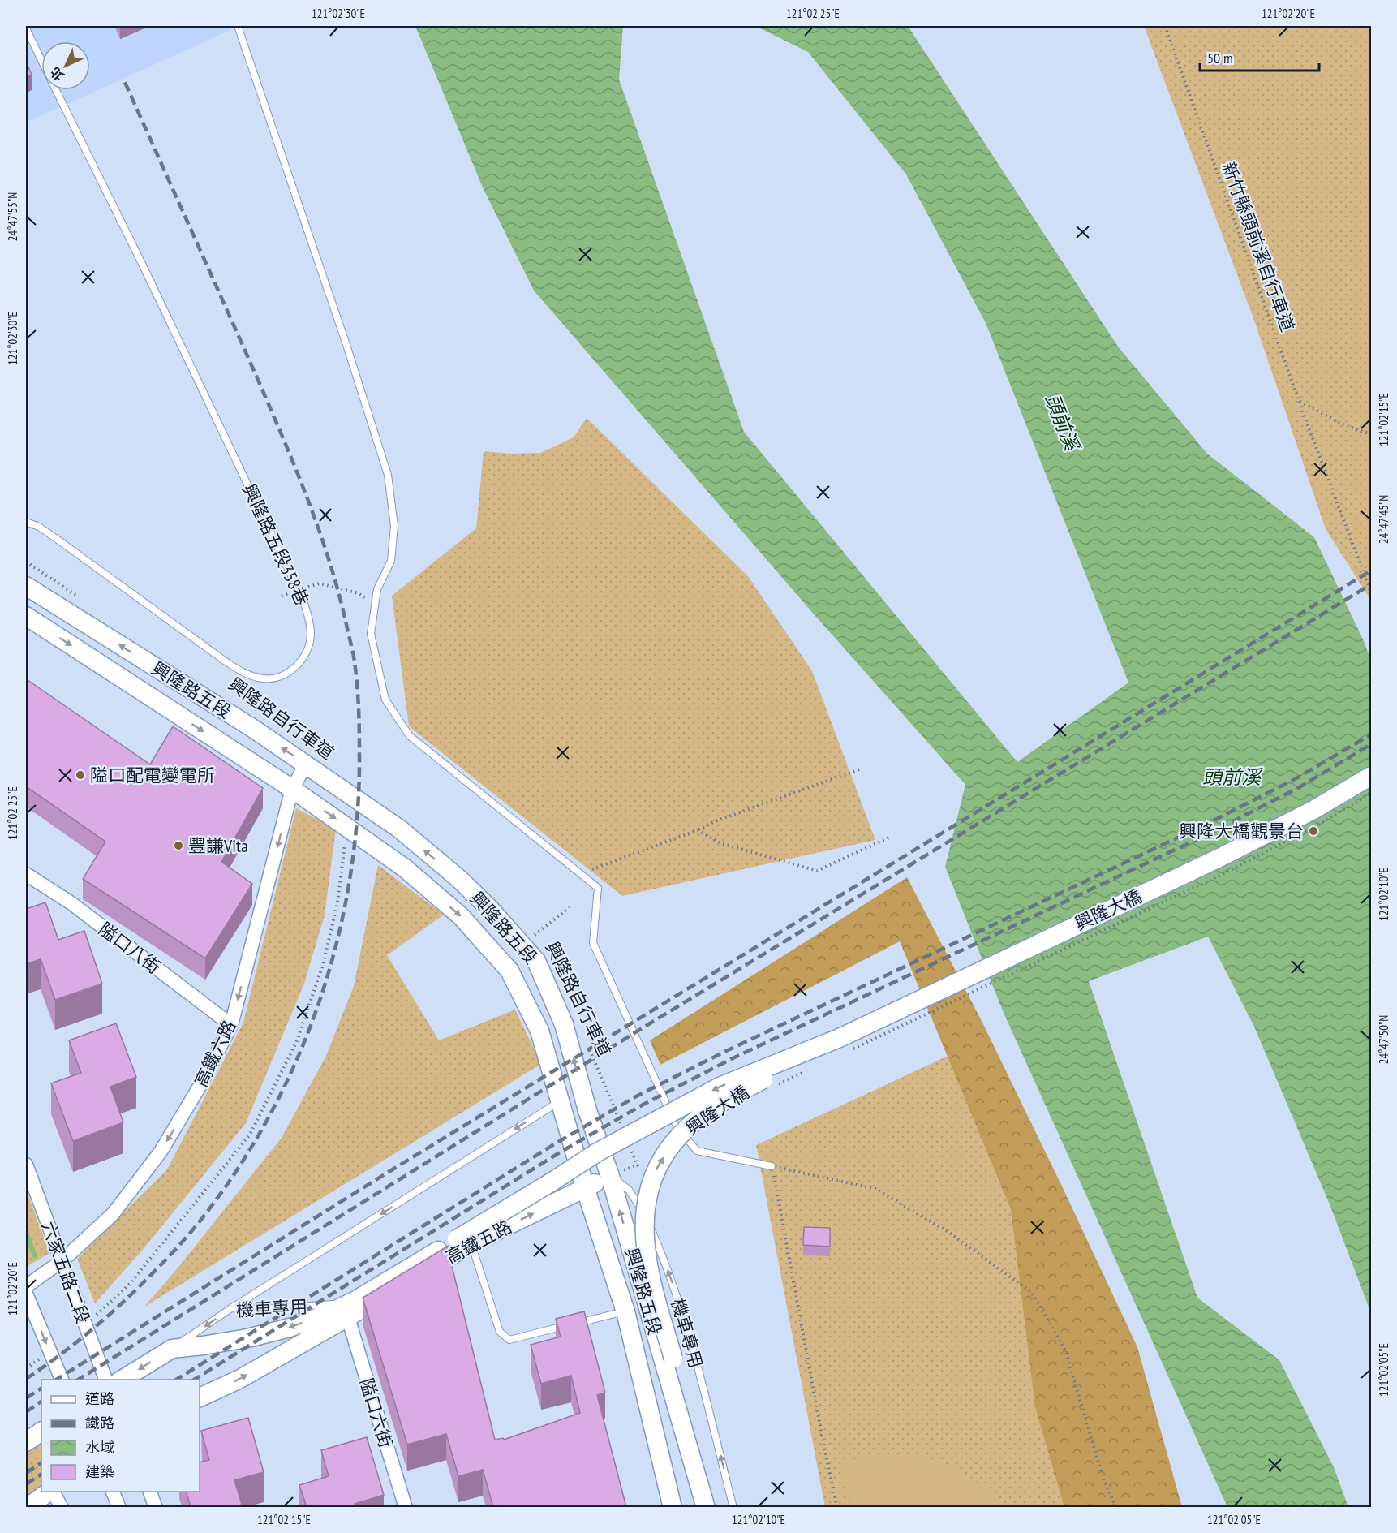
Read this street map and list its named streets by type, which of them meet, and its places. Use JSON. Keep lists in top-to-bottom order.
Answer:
{
  "streets": {
    "street": [
      "興隆路五段",
      "興隆大橋",
      "隘口八街",
      "高鐵六路",
      "高鐵五路",
      "六家五路二段",
      "隘口六街"
    ],
    "lane": ["興隆路五段358巷", "機車專用"],
    "path": ["新竹縣頭前溪自行車道", "興隆路自行車道"]
  },
  "crossings": [
    ["興隆路五段", "高鐵六路"],
    ["興隆路五段", "高鐵五路"],
    ["興隆路五段", "機車專用"],
    ["興隆大橋", "高鐵五路"],
    ["興隆大橋", "機車專用"],
    ["隘口八街", "高鐵六路"],
    ["高鐵六路", "六家五路二段"],
    ["高鐵五路", "機車專用"],
    ["高鐵五路", "隘口六街"]
  ],
  "one_way": ["高鐵六路"],
  "water": ["頭前溪"],
  "places": ["隘口配電變電所", "興隆大橋觀景台", "豐謙Vita"],
  "legend": [
    "道路",
    "鐵路",
    "水域",
    "建築"
  ],
  "scale_bar": "50 m",
  "north": "bottom left",
  "coordinates": [
    "121°02'30\"E",
    "121°02'25\"E",
    "121°02'20\"E",
    "24°47'55\"N",
    "121°02'15\"E",
    "24°47'45\"N",
    "121°02'10\"E",
    "24°47'50\"N",
    "121°02'05\"E"
  ]
}
